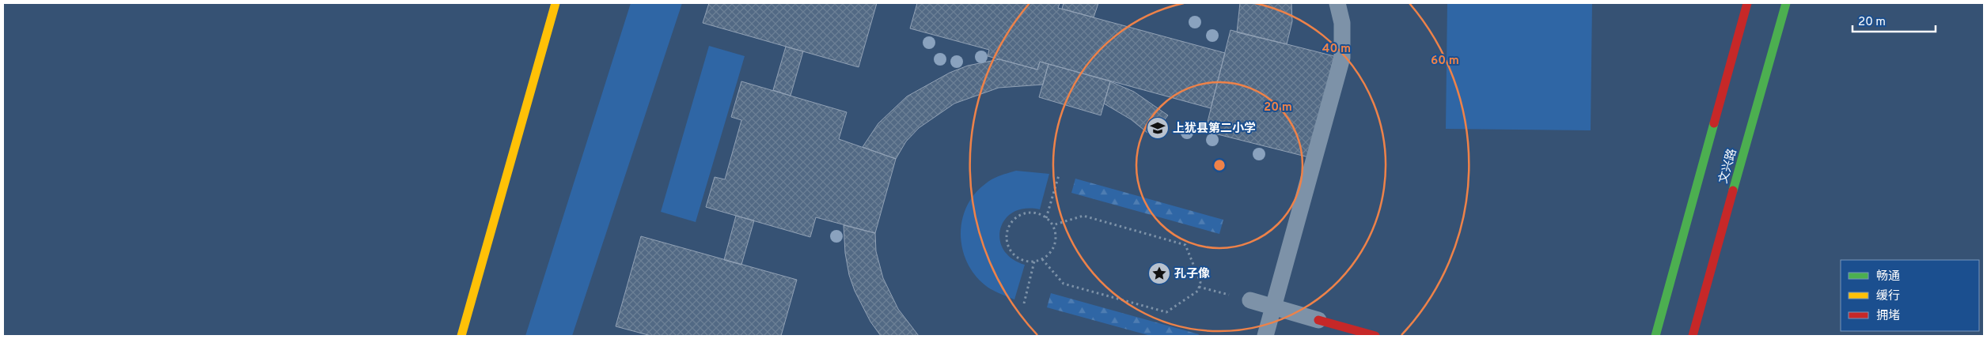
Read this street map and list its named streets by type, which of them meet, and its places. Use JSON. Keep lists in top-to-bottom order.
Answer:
{
  "streets": {
    "street": ["文兴路"]
  },
  "places": {
    "school or university": ["上犹县第二小学"],
    "place": ["孔子像"]
  },
  "legend": ["畅通", "缓行", "拥堵"],
  "scale_bar": "20 m",
  "rings": ["40 m", "60 m", "20 m"]
}
